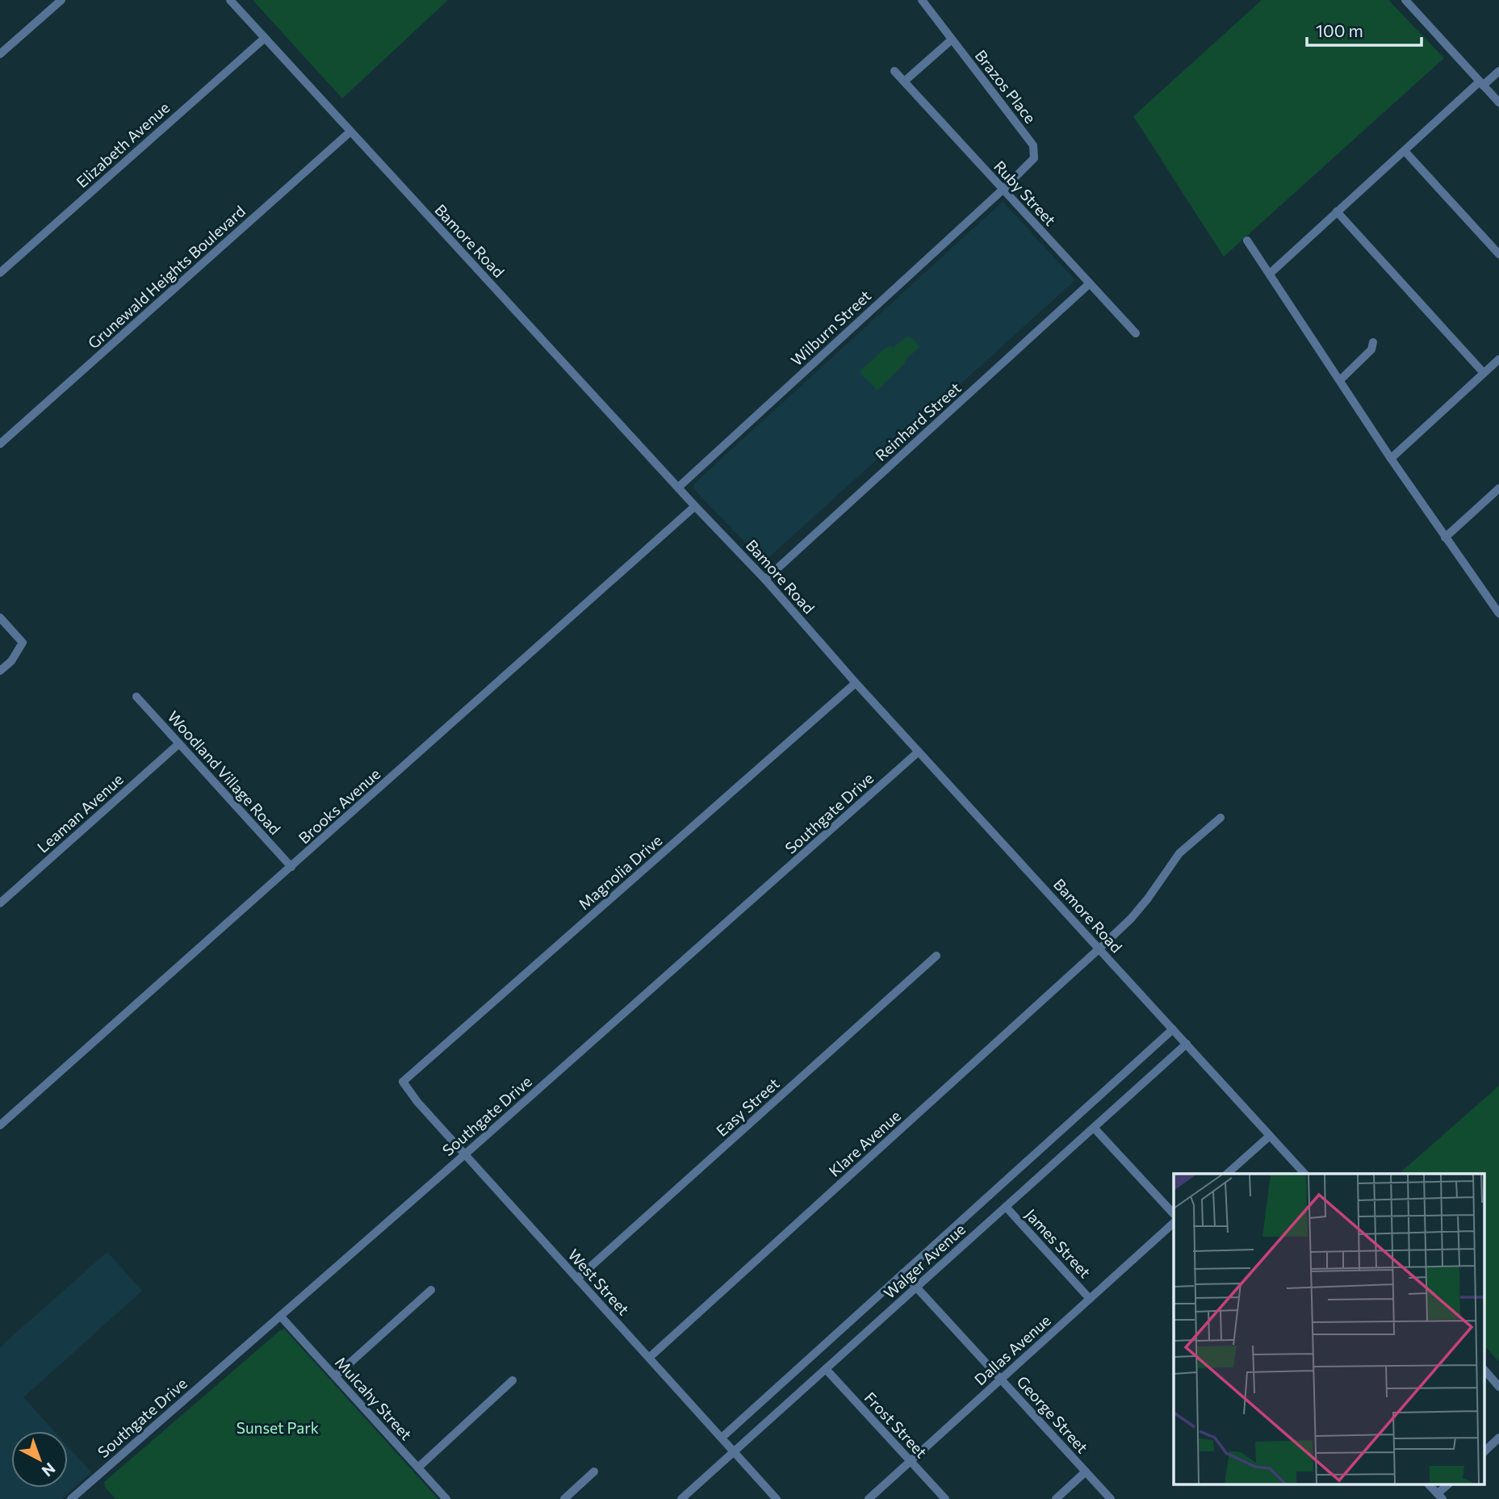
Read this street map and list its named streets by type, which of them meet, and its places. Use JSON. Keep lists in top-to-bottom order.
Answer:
{
  "streets": {
    "street": [
      "Brazos Place",
      "Elizabeth Avenue",
      "Ruby Street",
      "Bamore Road",
      "Grunewald Heights Boulevard",
      "Wilburn Street",
      "Reinhard Street",
      "Woodland Village Road",
      "Brooks Avenue",
      "Leaman Avenue",
      "Southgate Drive",
      "Magnolia Drive",
      "Easy Street",
      "Klare Avenue",
      "James Street",
      "Walger Avenue",
      "West Street",
      "Dallas Avenue",
      "Mulcahy Street",
      "George Street",
      "Frost Street"
    ]
  },
  "crossings": [
    ["Brazos Place", "Ruby Street"],
    ["Brazos Place", "Wilburn Street"],
    ["Elizabeth Avenue", "Bamore Road"],
    ["Ruby Street", "Wilburn Street"],
    ["Ruby Street", "Reinhard Street"],
    ["Bamore Road", "Grunewald Heights Boulevard"],
    ["Bamore Road", "Wilburn Street"],
    ["Bamore Road", "Reinhard Street"],
    ["Bamore Road", "Brooks Avenue"],
    ["Bamore Road", "Southgate Drive"],
    ["Bamore Road", "Magnolia Drive"],
    ["Bamore Road", "Klare Avenue"],
    ["Bamore Road", "Walger Avenue"],
    ["Woodland Village Road", "Brooks Avenue"],
    ["Woodland Village Road", "Leaman Avenue"],
    ["Southgate Drive", "West Street"],
    ["Southgate Drive", "Mulcahy Street"],
    ["Magnolia Drive", "West Street"],
    ["Easy Street", "West Street"],
    ["Klare Avenue", "West Street"],
    ["James Street", "Walger Avenue"],
    ["James Street", "Dallas Avenue"],
    ["Walger Avenue", "West Street"],
    ["Walger Avenue", "George Street"],
    ["Walger Avenue", "Frost Street"],
    ["Dallas Avenue", "George Street"],
    ["Dallas Avenue", "Frost Street"]
  ],
  "parks": ["Sunset Park"],
  "scale_bar": "100 m",
  "north": "bottom right"
}
